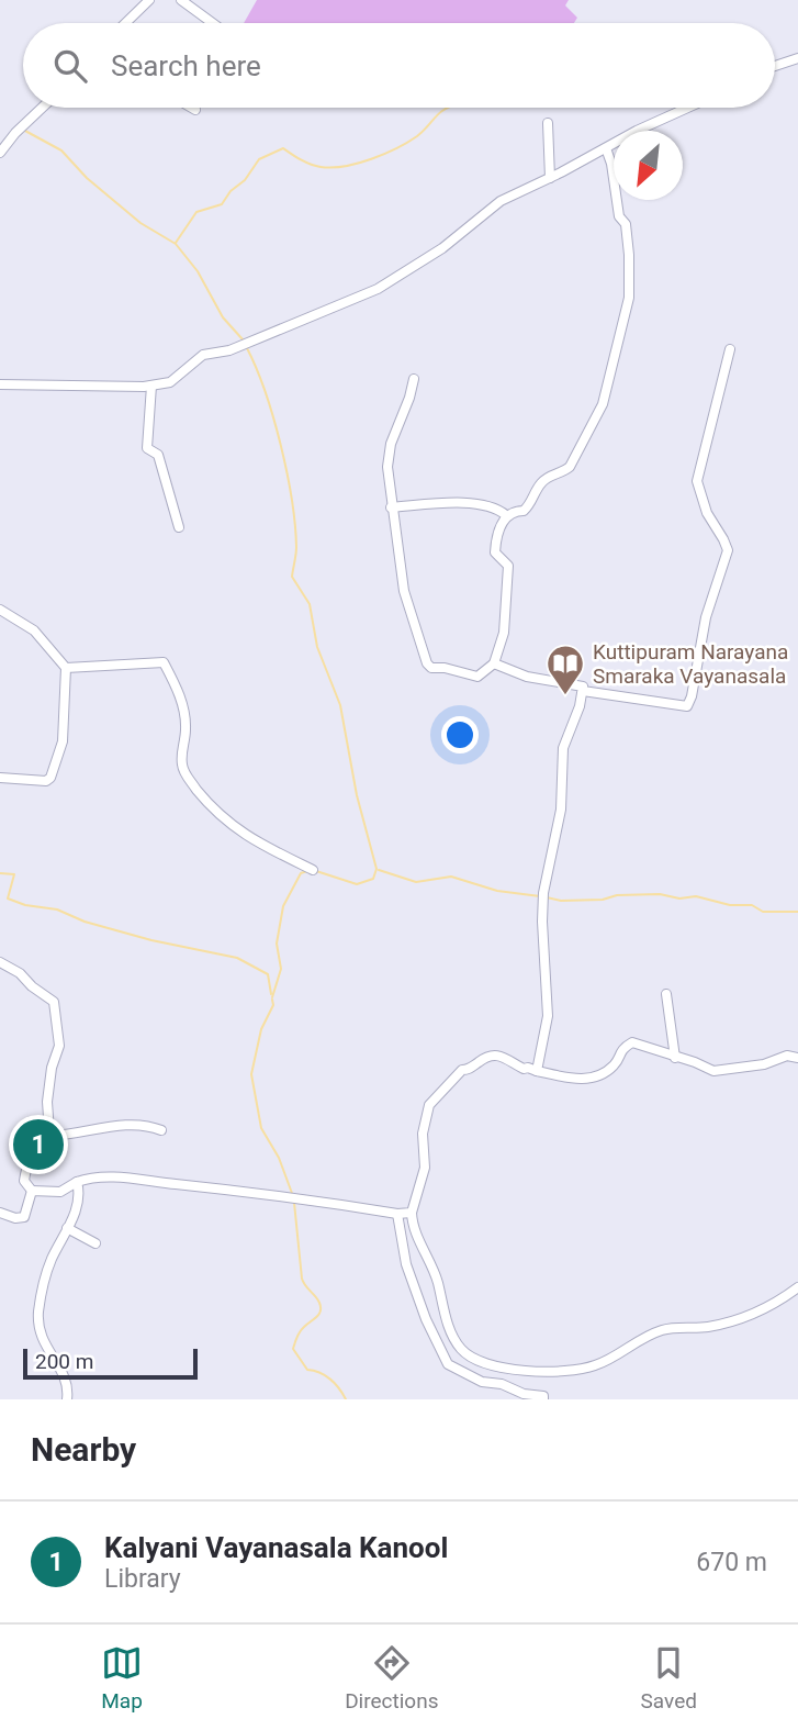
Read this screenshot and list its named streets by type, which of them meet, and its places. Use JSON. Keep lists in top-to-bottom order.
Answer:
{
  "places": {
    "library": ["Kuttipuram Narayana Smaraka Vayanasala"]
  },
  "scale_bar": "200 m",
  "north": "bottom left",
  "page": {
    "search": "Search here",
    "pins": "1",
    "scale": "200 m",
    "heading": "Nearby",
    "list": [
      {
        "mark": "1",
        "name": "Kalyani Vayanasala Kanool",
        "note": "Library",
        "value": "670 m"
      }
    ],
    "nav": ["Map", "Directions", "Saved"]
  }
}
